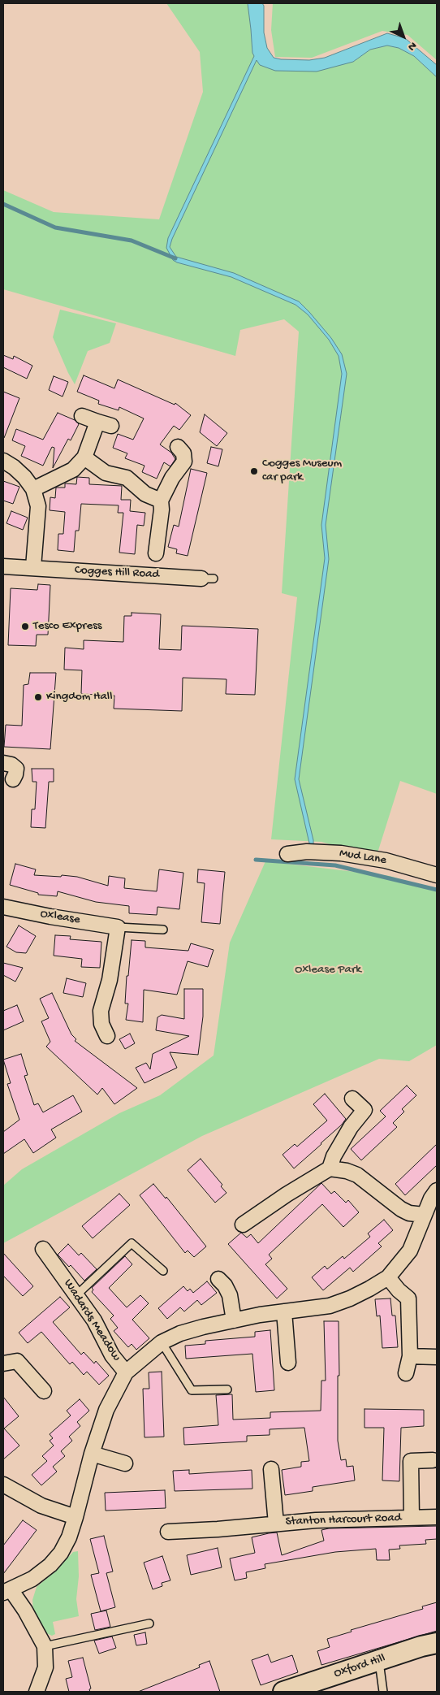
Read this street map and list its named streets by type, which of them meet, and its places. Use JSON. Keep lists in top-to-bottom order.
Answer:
{
  "streets": {
    "main road": ["Oxford Hill"],
    "street": [
      "Cogges Hill Road",
      "Mud Lane",
      "Oxlease",
      "Wadards Meadow",
      "Stanton Harcourt Road"
    ]
  },
  "parks": ["Oxlease Park"],
  "places": ["Cogges Museum car park", "Tesco Express", "Kingdom Hall"],
  "north": "bottom right"
}
